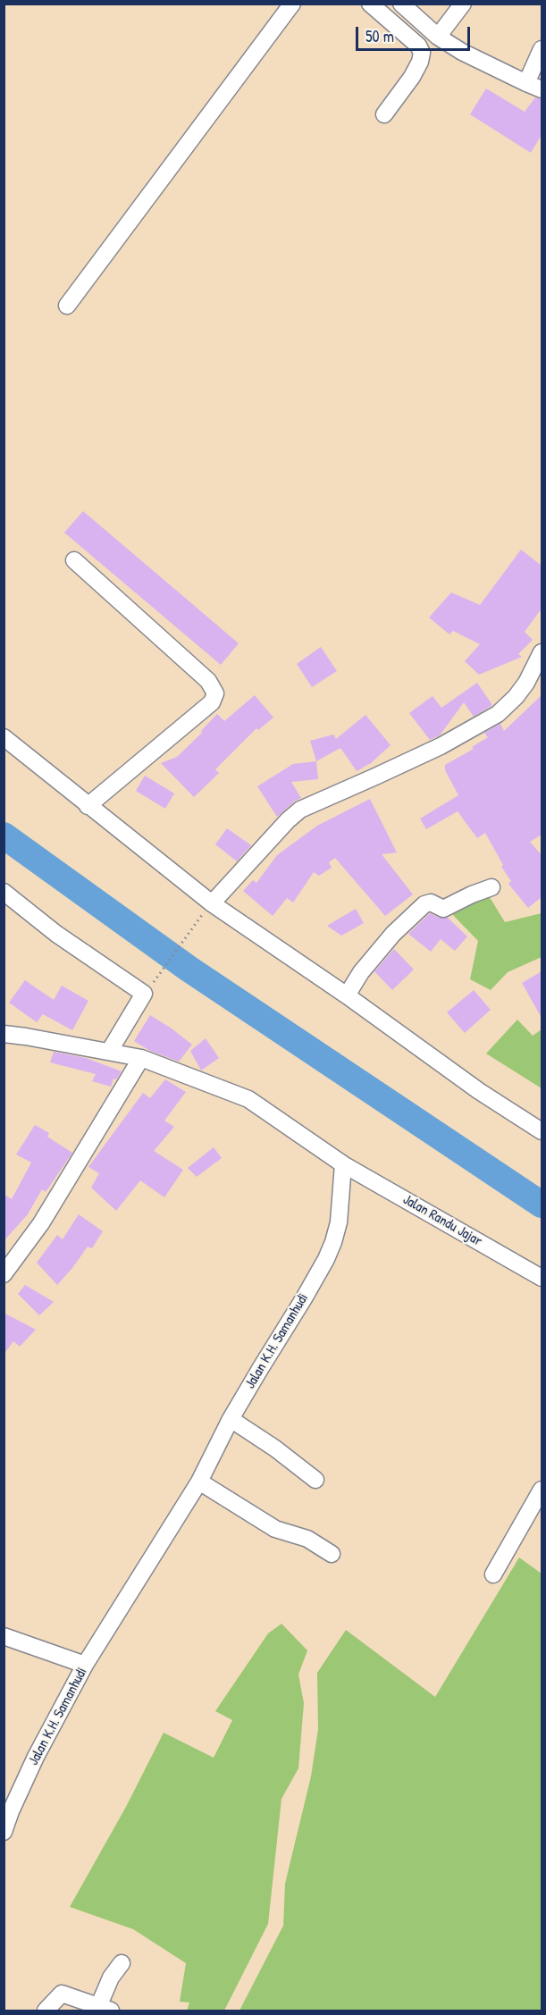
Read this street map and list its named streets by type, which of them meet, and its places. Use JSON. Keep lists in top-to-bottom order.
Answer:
{
  "streets": {
    "street": ["Jalan Randu Jajar", "Jalan K.H. Samanhudi"]
  },
  "crossings": [
    ["Jalan Randu Jajar", "Jalan K.H. Samanhudi"]
  ],
  "scale_bar": "50 m"
}
